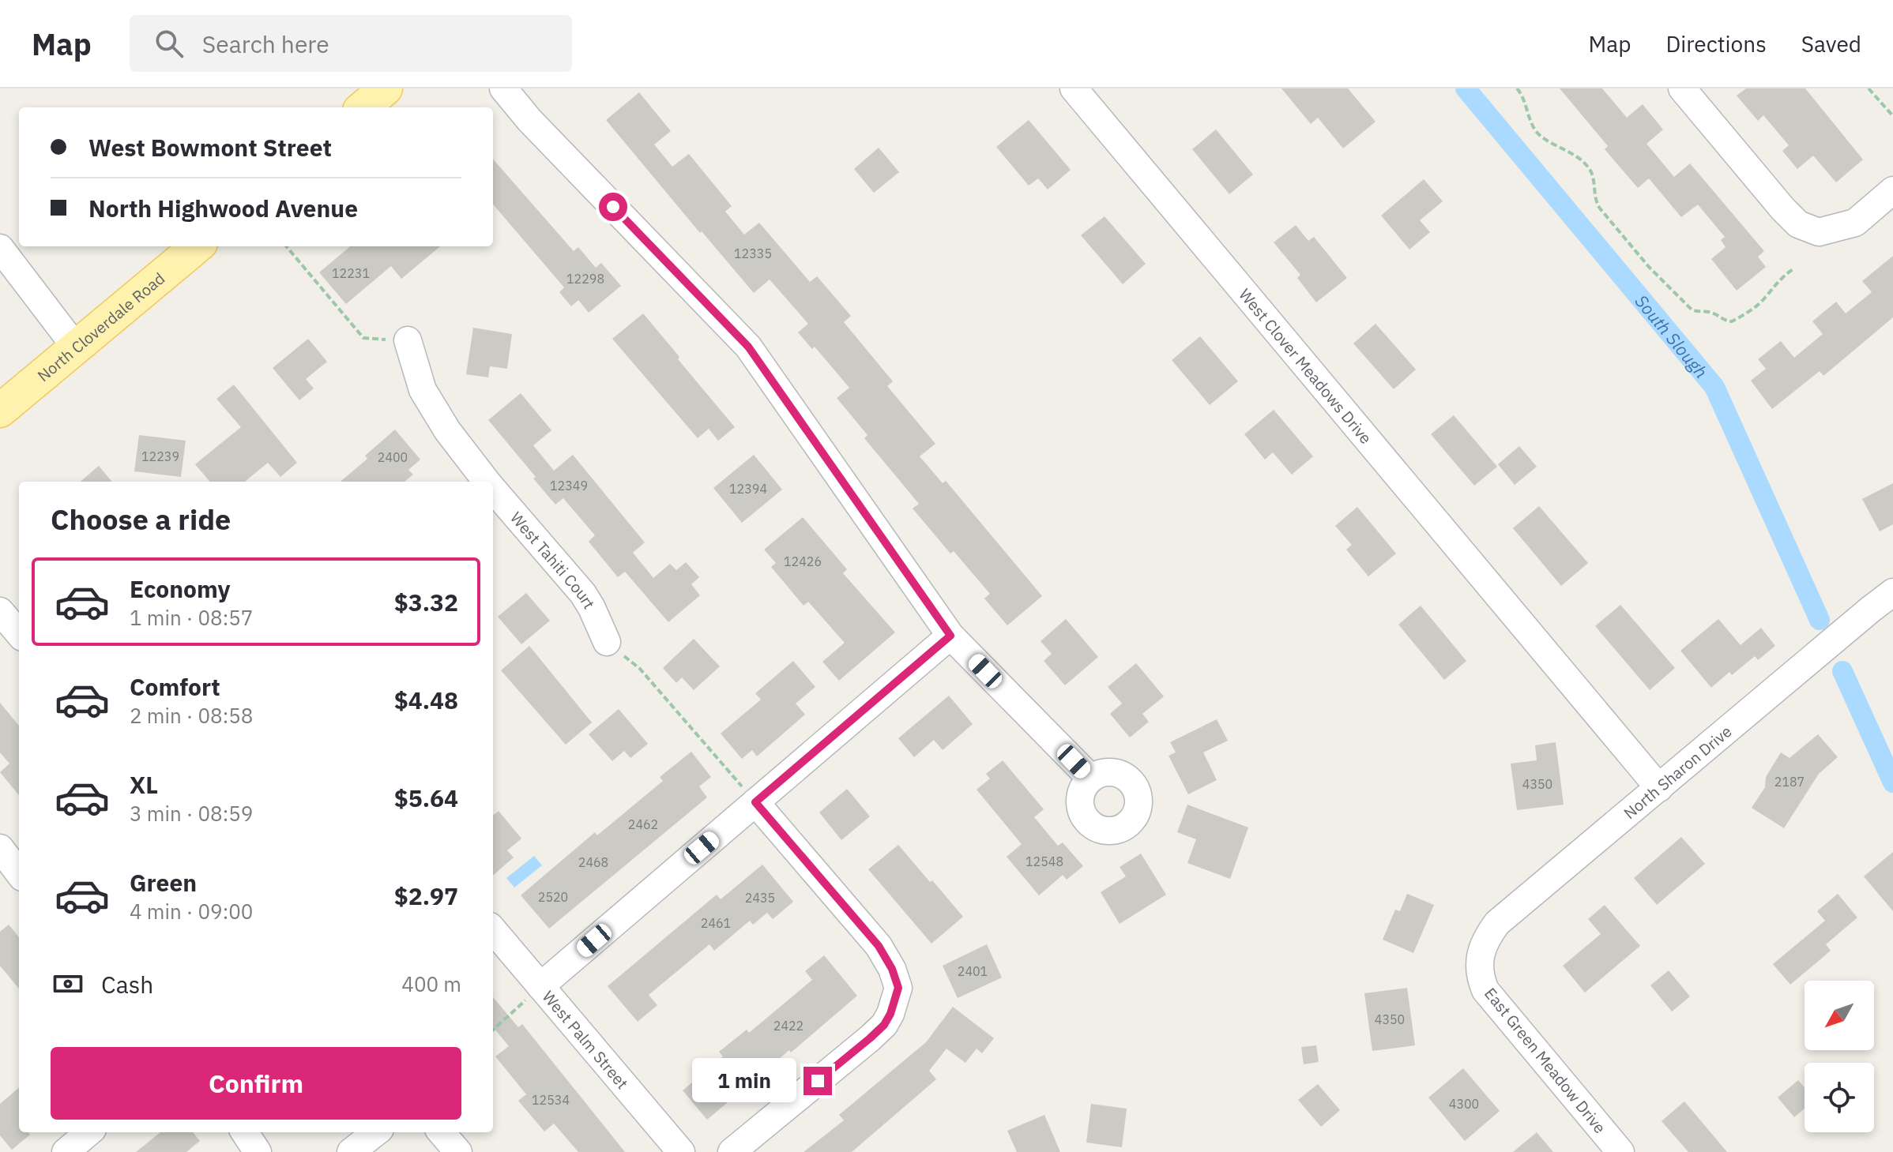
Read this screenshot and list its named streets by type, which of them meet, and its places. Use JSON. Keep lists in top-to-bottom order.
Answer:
{
  "streets": {
    "main road": ["North Cloverdale Road"],
    "street": [
      "West Clover Meadows Drive",
      "West Tahiti Court",
      "North Sharon Drive",
      "West Palm Street",
      "East Green Meadow Drive"
    ]
  },
  "crossings": [
    ["West Clover Meadows Drive", "North Sharon Drive"],
    ["North Sharon Drive", "East Green Meadow Drive"]
  ],
  "water": ["South Slough"],
  "house_numbers": [
    "12335",
    "12231",
    "12298",
    "12239",
    "2400",
    "12349",
    "12394",
    "12426",
    "2187",
    "4350",
    "2462",
    "12548",
    "2468",
    "2520",
    "2435",
    "2461",
    "2401",
    "4350",
    "2422",
    "12534",
    "4300"
  ],
  "north": "bottom left",
  "page": {
    "header": "Map",
    "search": "Search here",
    "nav": ["Map", "Directions", "Saved"],
    "banner": ["West Bowmont Street", "North Highwood Avenue"],
    "heading": "Choose a ride",
    "list": [
      {
        "name": "Economy",
        "note": "1 min · 08:57",
        "value": "$3.32"
      },
      {
        "name": "Comfort",
        "note": "2 min · 08:58",
        "value": "$4.48"
      },
      {
        "name": "XL",
        "note": "3 min · 08:59",
        "value": "$5.64"
      },
      {
        "name": "Green",
        "note": "4 min · 09:00",
        "value": "$2.97"
      }
    ],
    "pay": ["Cash", "400 m"],
    "buttons": "Confirm",
    "bubble": "1 min"
  }
}
